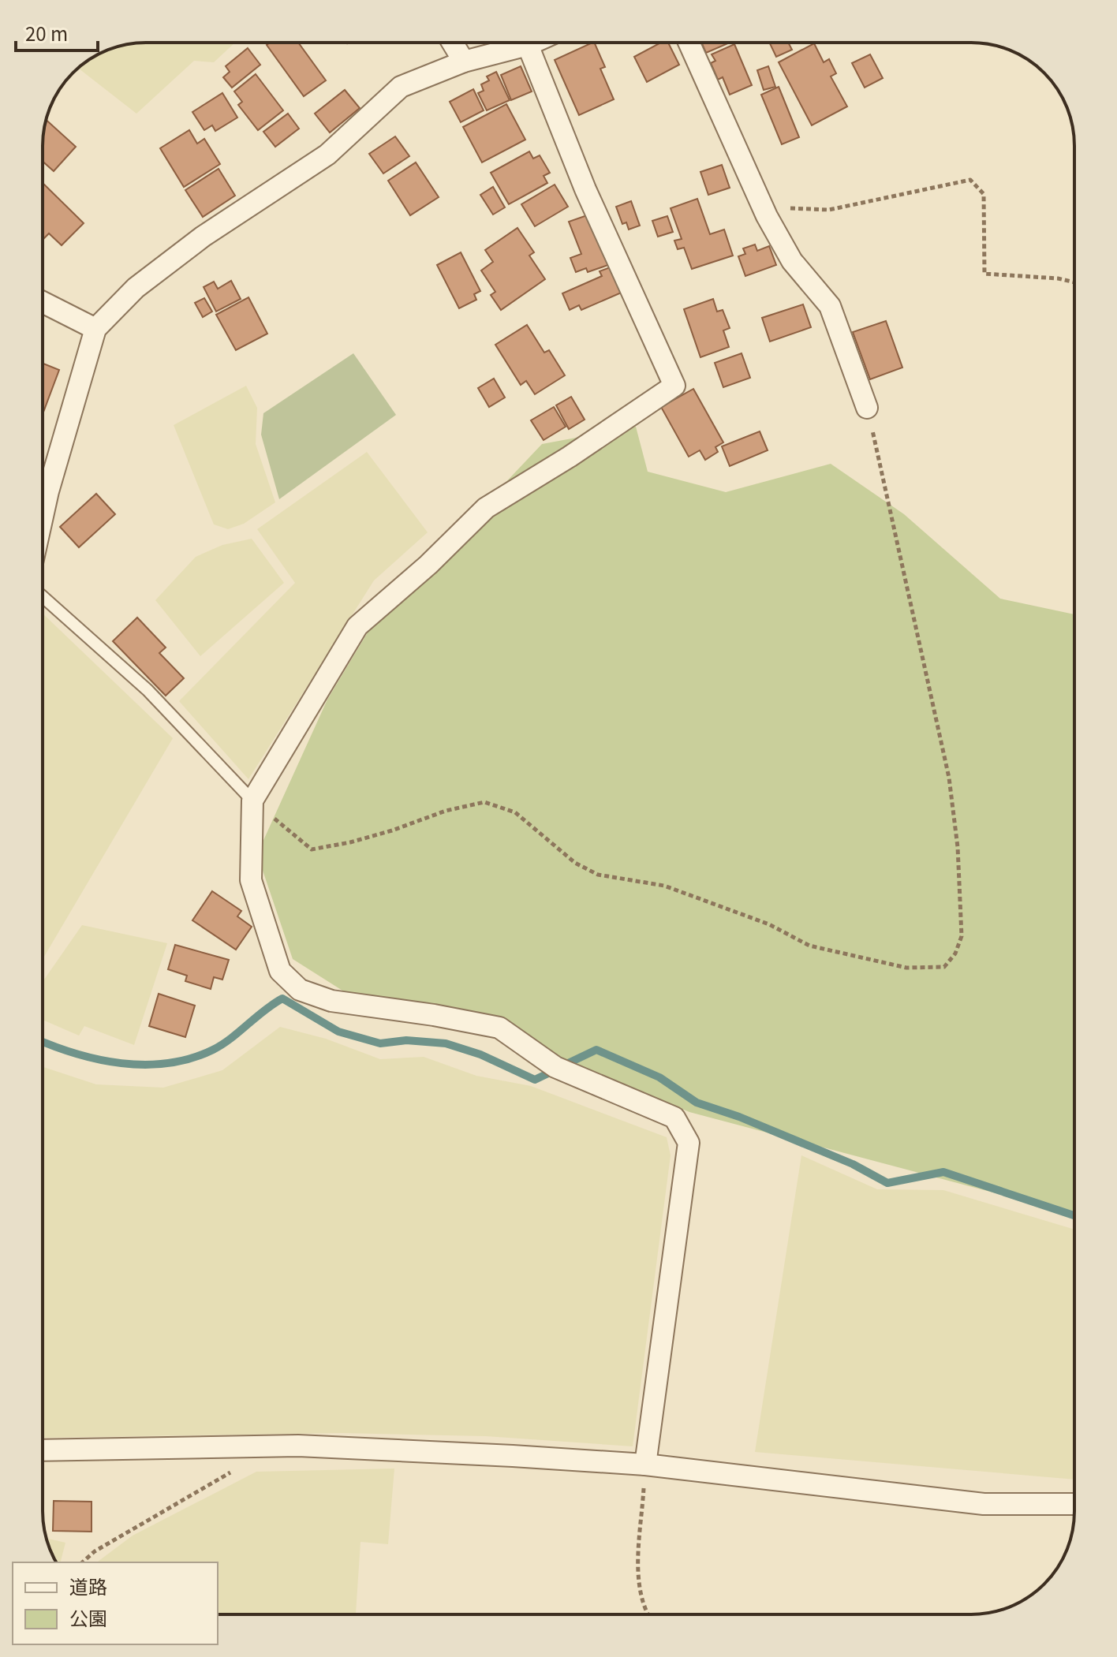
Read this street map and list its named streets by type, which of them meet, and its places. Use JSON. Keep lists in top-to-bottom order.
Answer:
{
  "legend": ["道路", "公園"],
  "scale_bar": "20 m"
}
